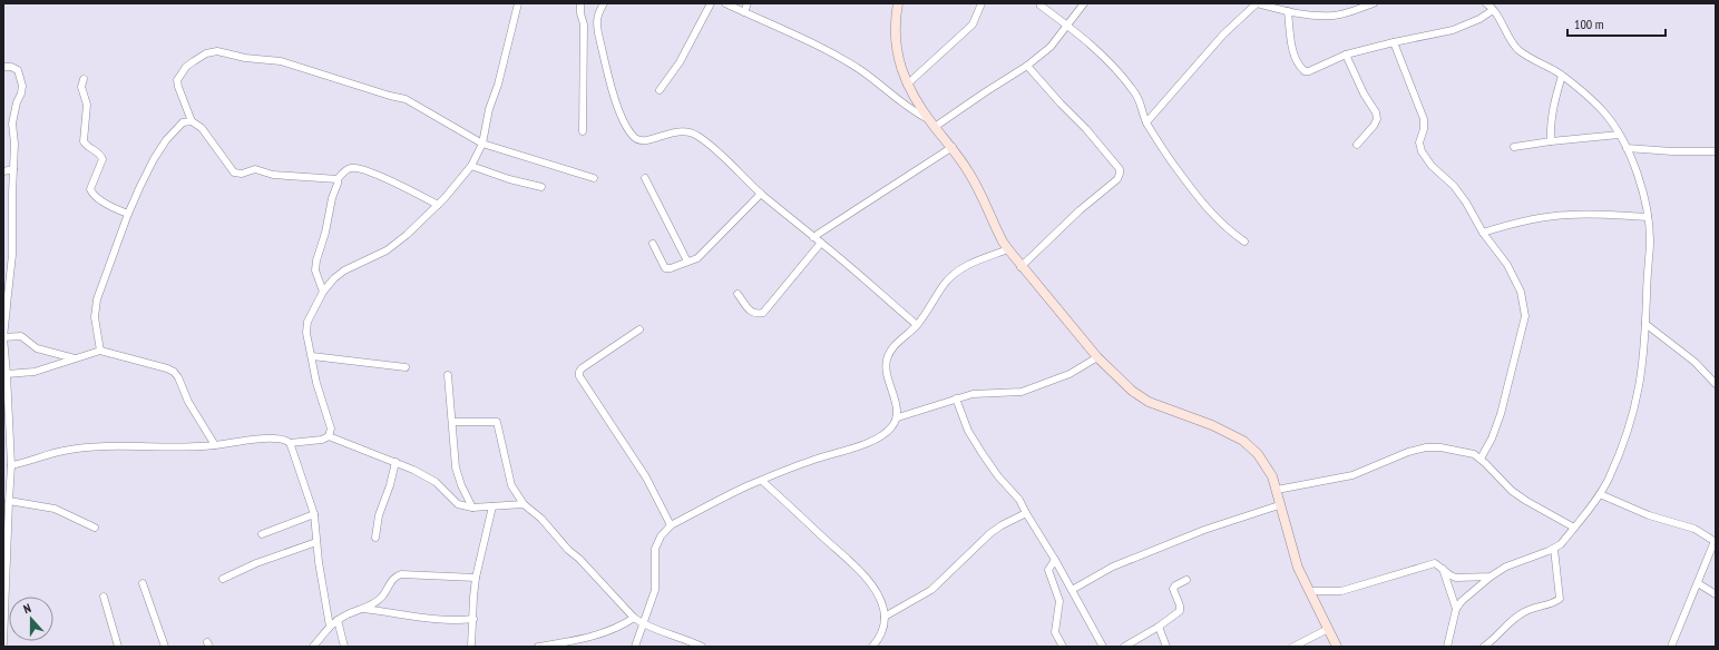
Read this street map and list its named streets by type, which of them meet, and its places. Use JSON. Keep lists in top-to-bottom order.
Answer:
{
  "scale_bar": "100 m",
  "north": "top"
}
